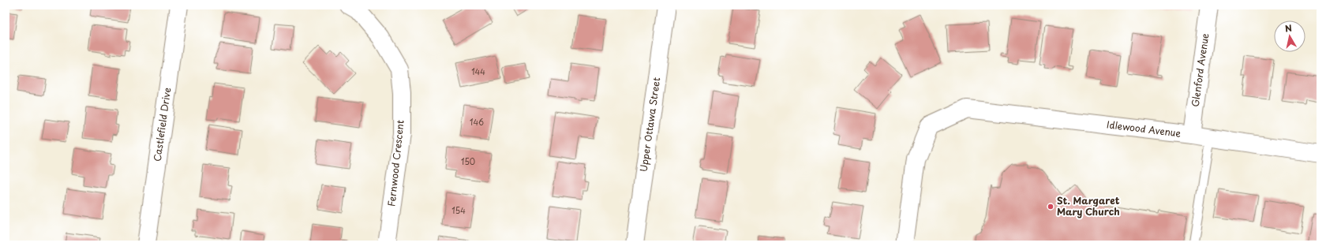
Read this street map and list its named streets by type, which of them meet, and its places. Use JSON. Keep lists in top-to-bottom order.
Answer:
{
  "streets": {
    "street": [
      "Glenford Avenue",
      "Castlefield Drive",
      "Upper Ottawa Street",
      "Idlewood Avenue",
      "Fernwood Crescent"
    ]
  },
  "crossings": [
    ["Glenford Avenue", "Idlewood Avenue"]
  ],
  "places": ["St. Margaret Mary Church"],
  "house_numbers": [
    "144",
    "146",
    "150",
    "154"
  ],
  "north": "top"
}
